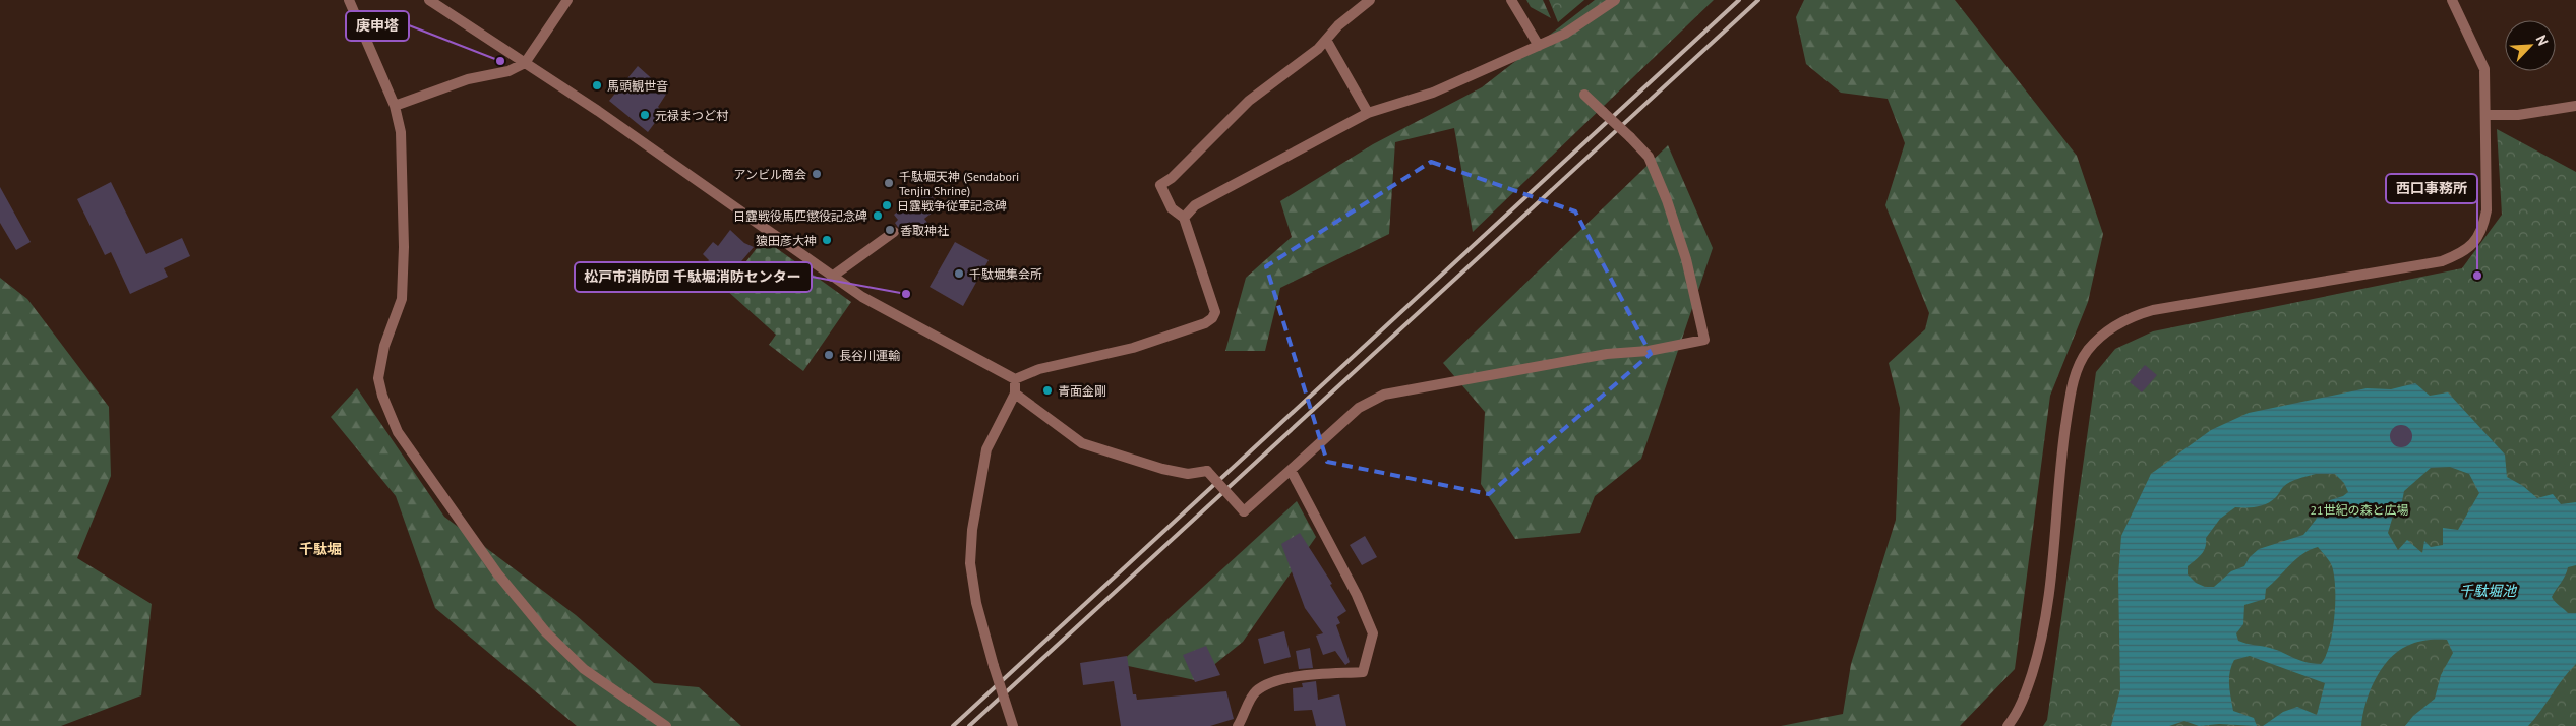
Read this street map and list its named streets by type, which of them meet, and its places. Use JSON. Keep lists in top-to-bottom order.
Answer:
{
  "districts": ["千駄堀"],
  "water": ["千駄堀池"],
  "parks": ["21世紀の森と広場"],
  "places": [
    "庚申塔",
    "馬頭観世音",
    "元禄まつど村",
    "アンビル商会",
    "千駄堀天神 (Sendabori Tenjin Shrine)",
    "日露戦争従軍記念碑",
    "日露戦役馬匹懲役記念碑",
    "香取神社",
    "猿田彦大神",
    "千駄堀集会所",
    "西口事務所",
    "松戸市消防団 千駄堀消防センター",
    "長谷川運輸",
    "青面金剛"
  ],
  "north": "top right"
}
